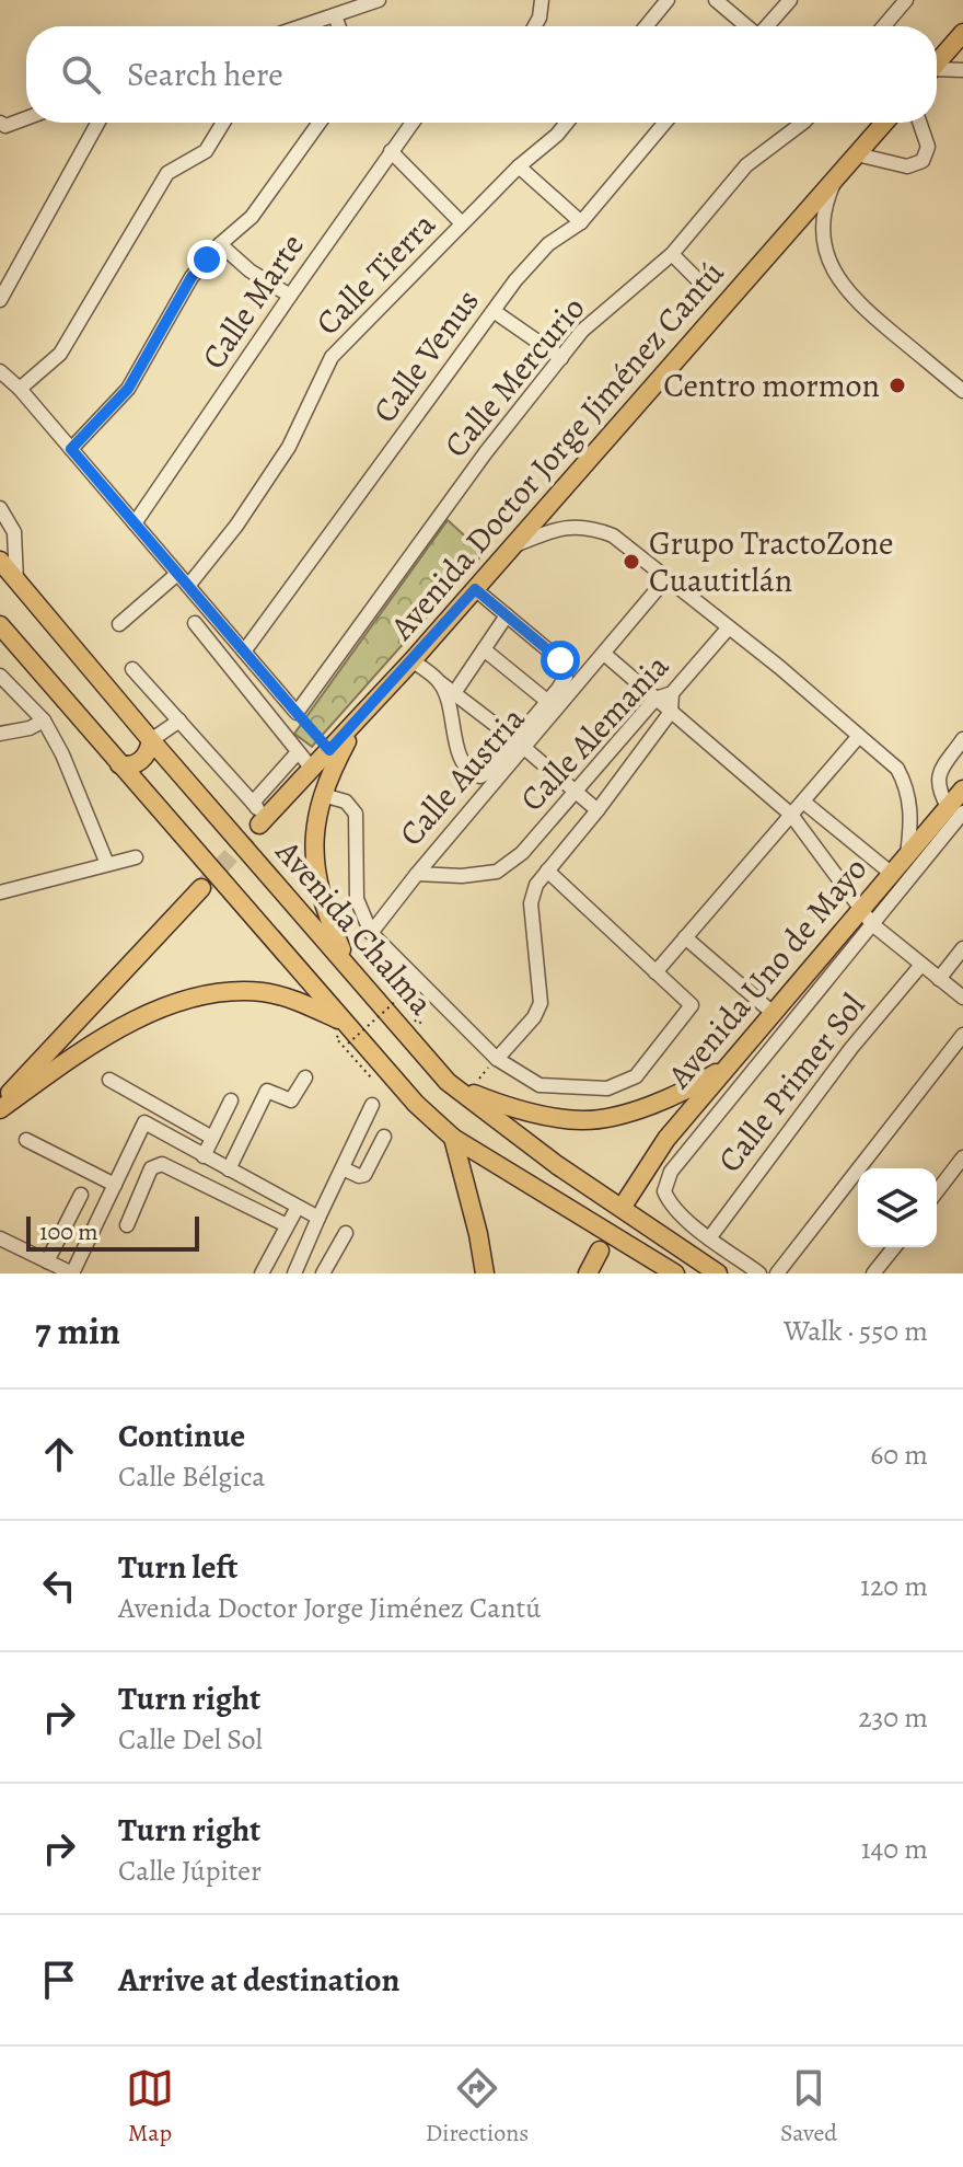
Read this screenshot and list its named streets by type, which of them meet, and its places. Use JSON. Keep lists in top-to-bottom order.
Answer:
{
  "streets": {
    "main road": ["Avenida Doctor Jorge Jiménez Cantú", "Avenida Chalma", "Avenida Uno de Mayo"],
    "street": [
      "Calle Tierra",
      "Calle Marte",
      "Calle Venus",
      "Calle Mercurio",
      "Calle Alemania",
      "Calle Austria",
      "Calle Primer Sol"
    ]
  },
  "crossings": [
    ["Calle Alemania", "Calle Austria"]
  ],
  "places": ["Centro mormon", "Grupo TractoZone Cuautitlán"],
  "scale_bar": "100 m",
  "page": {
    "search": "Search here",
    "scale": "100 m",
    "heading": ["7 min", "Walk · 550 m"],
    "list": [
      ["Continue", "Calle Bélgica", "60 m"],
      ["Turn left", "Avenida Doctor Jorge Jiménez Cantú", "120 m"],
      ["Turn right", "Calle Del Sol", "230 m"],
      ["Turn right", "Calle Júpiter", "140 m"],
      "Arrive at destination"
    ],
    "nav": ["Map", "Directions", "Saved"]
  }
}
